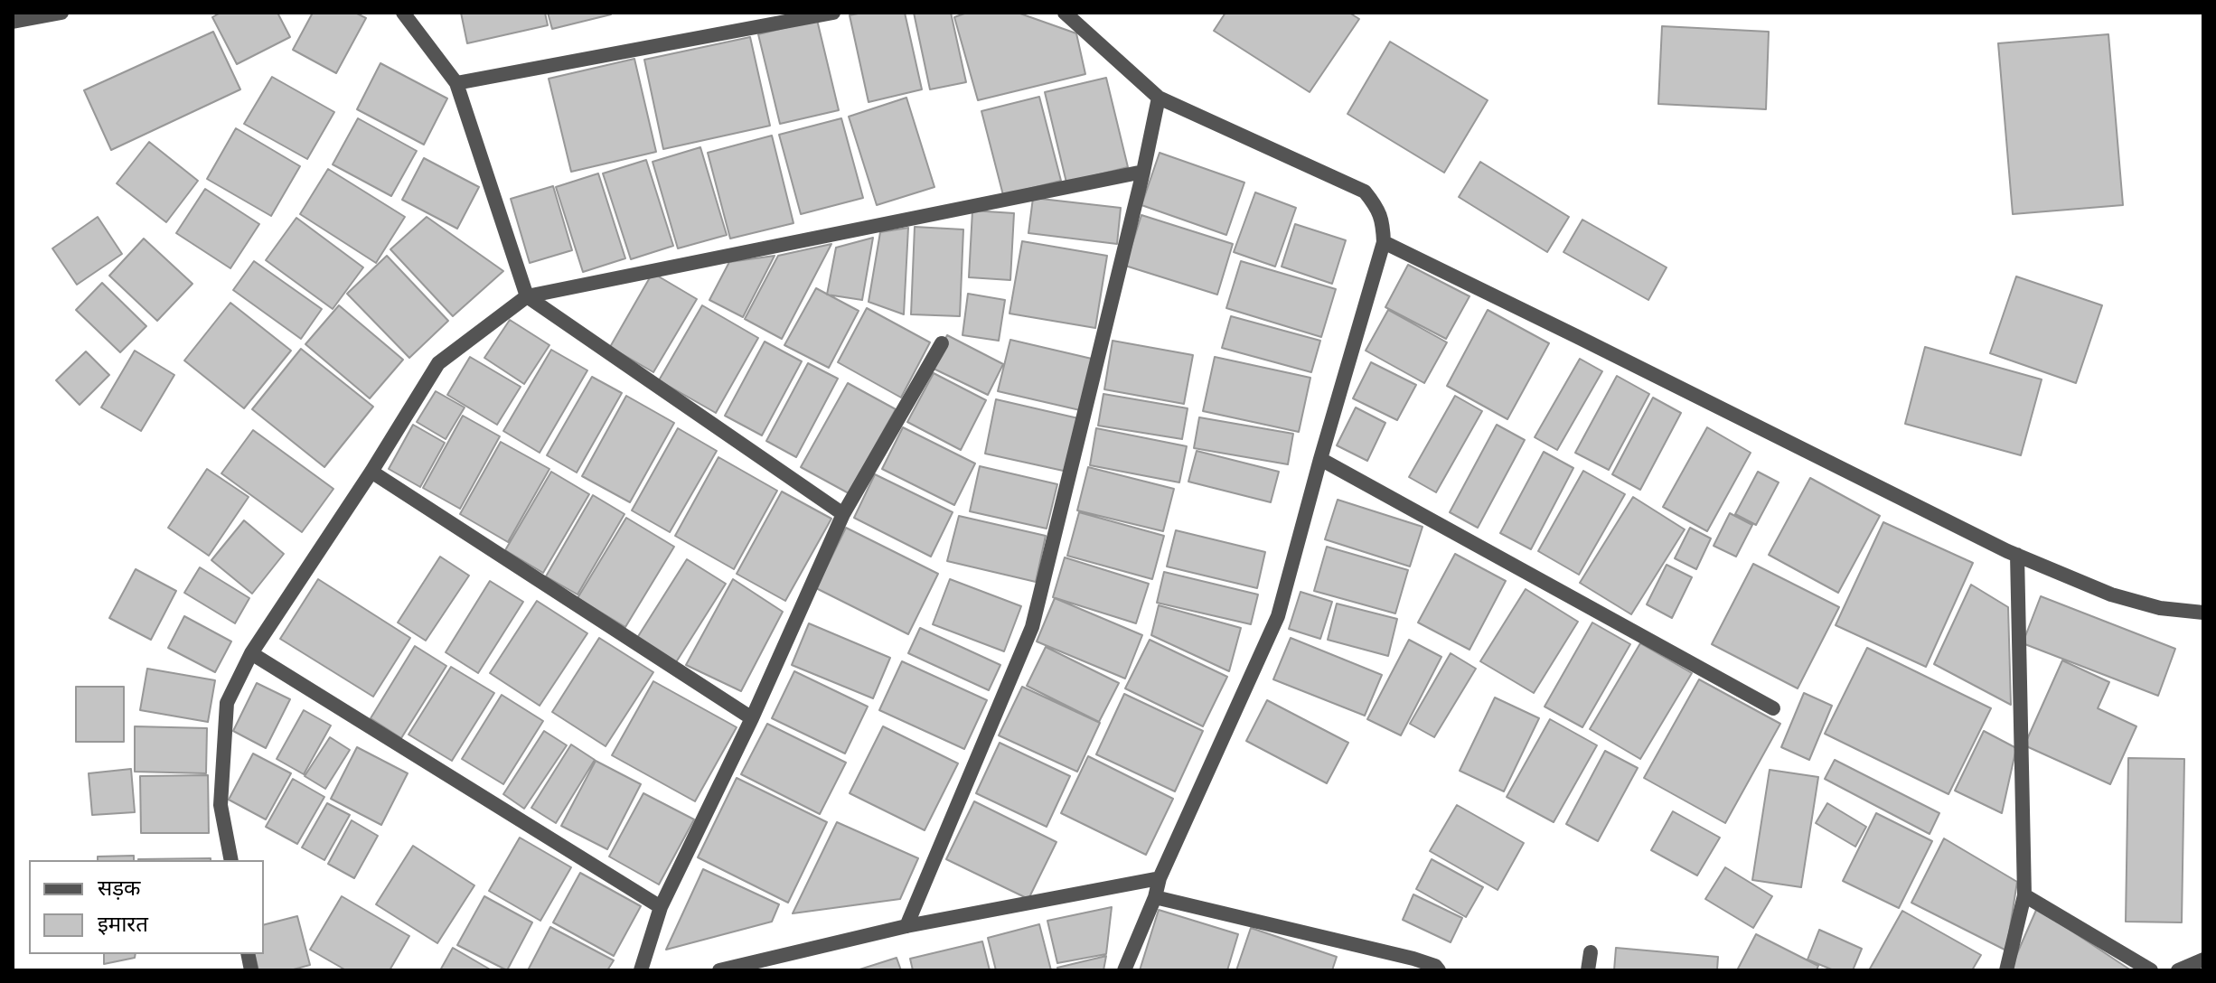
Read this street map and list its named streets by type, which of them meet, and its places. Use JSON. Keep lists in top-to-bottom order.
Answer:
{
  "legend": ["सड़क", "इमारत"]
}
